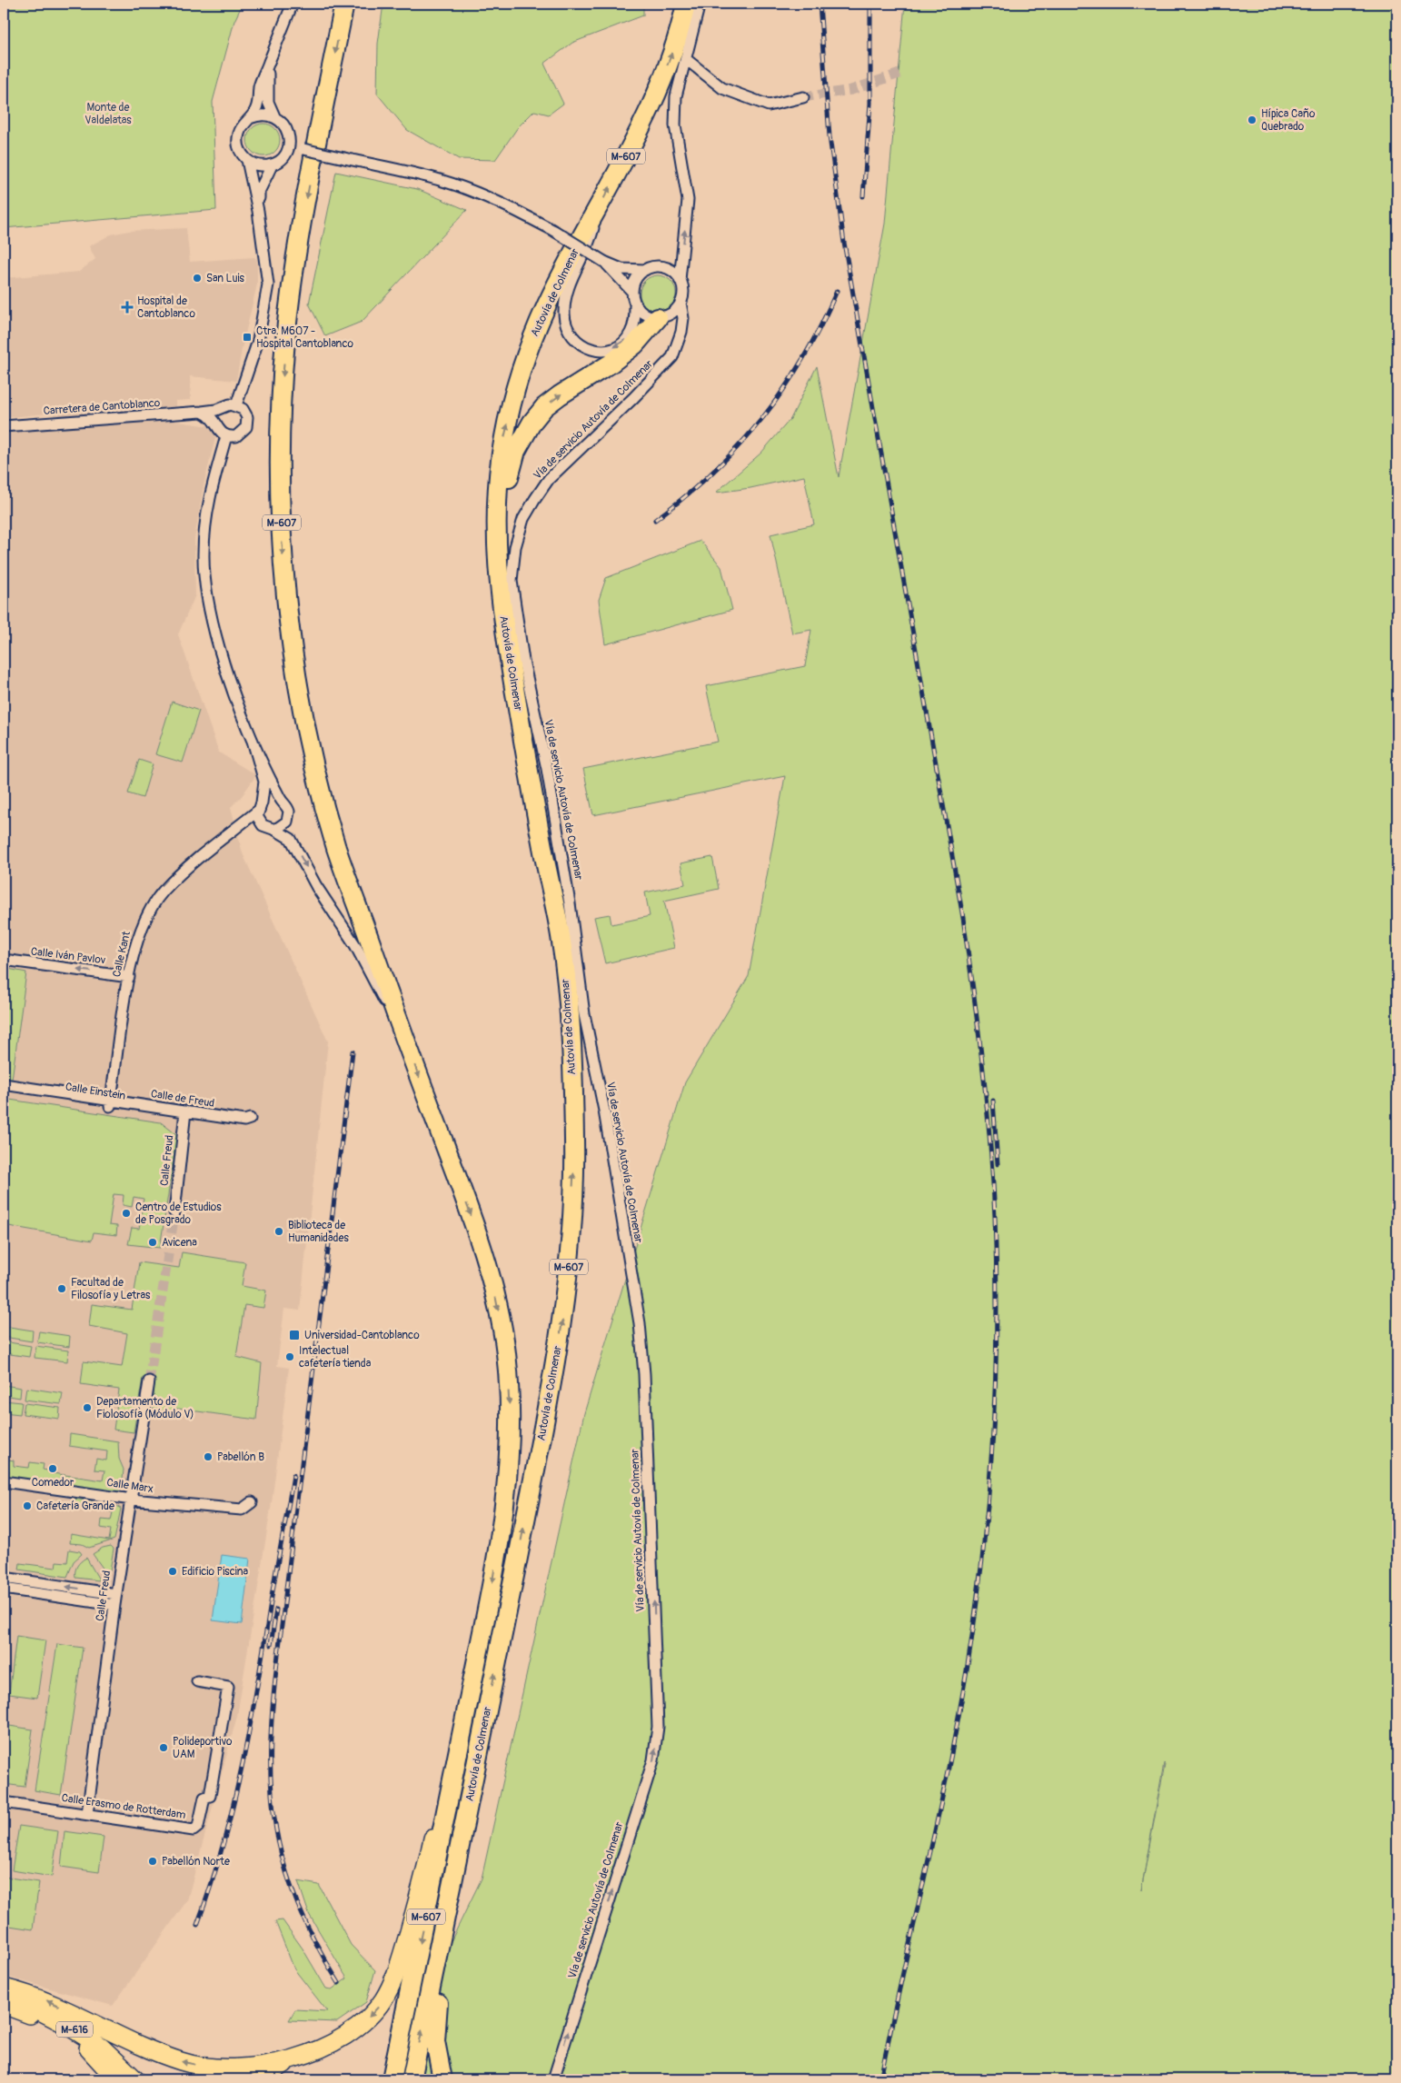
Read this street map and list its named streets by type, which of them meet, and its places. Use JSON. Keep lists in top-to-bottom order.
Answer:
{
  "streets": {
    "highway": ["M-607", "Autovía de Colmenar", "M-616"],
    "street": [
      "Carretera de Cantoblanco",
      "Vía de servicio Autovía de Colmenar",
      "Calle Kant",
      "Calle Iván Pavlov",
      "Calle Einstein",
      "Calle de Freud",
      "Calle Freud",
      "Calle Marx",
      "Calle Erasmo de Rotterdam"
    ]
  },
  "crossings": [
    ["Calle Kant", "Calle Iván Pavlov"],
    ["Calle Kant", "Calle Einstein"],
    ["Calle Einstein", "Calle de Freud"],
    ["Calle Einstein", "Calle Freud"],
    ["Calle de Freud", "Calle Freud"],
    ["Calle Freud", "Calle Marx"],
    ["Calle Freud", "Calle Erasmo de Rotterdam"]
  ],
  "one_way": ["Vía de servicio Autovía de Colmenar", "Calle Iván Pavlov"],
  "parks": ["Monte de Valdelatas"],
  "places": {
    "other": [
      "Hípica Caño Quebrado",
      "San Luis",
      "Centro de Estudios de Posgrado",
      "Biblioteca de Humanidades",
      "Avicena",
      "Facultad de Filosofía y Letras",
      "Intelectual cafetería tienda",
      "Departamento de Fiolosofía (Módulo V)",
      "Pabellón B",
      "Comedor",
      "Cafetería Grande",
      "Edificio Piscina",
      "Polideportivo UAM",
      "Pabellón Norte"
    ],
    "health": ["Hospital de Cantoblanco"],
    "transit": ["Ctra. M607 - Hospital Cantoblanco", "Universidad-Cantoblanco"]
  }
}
